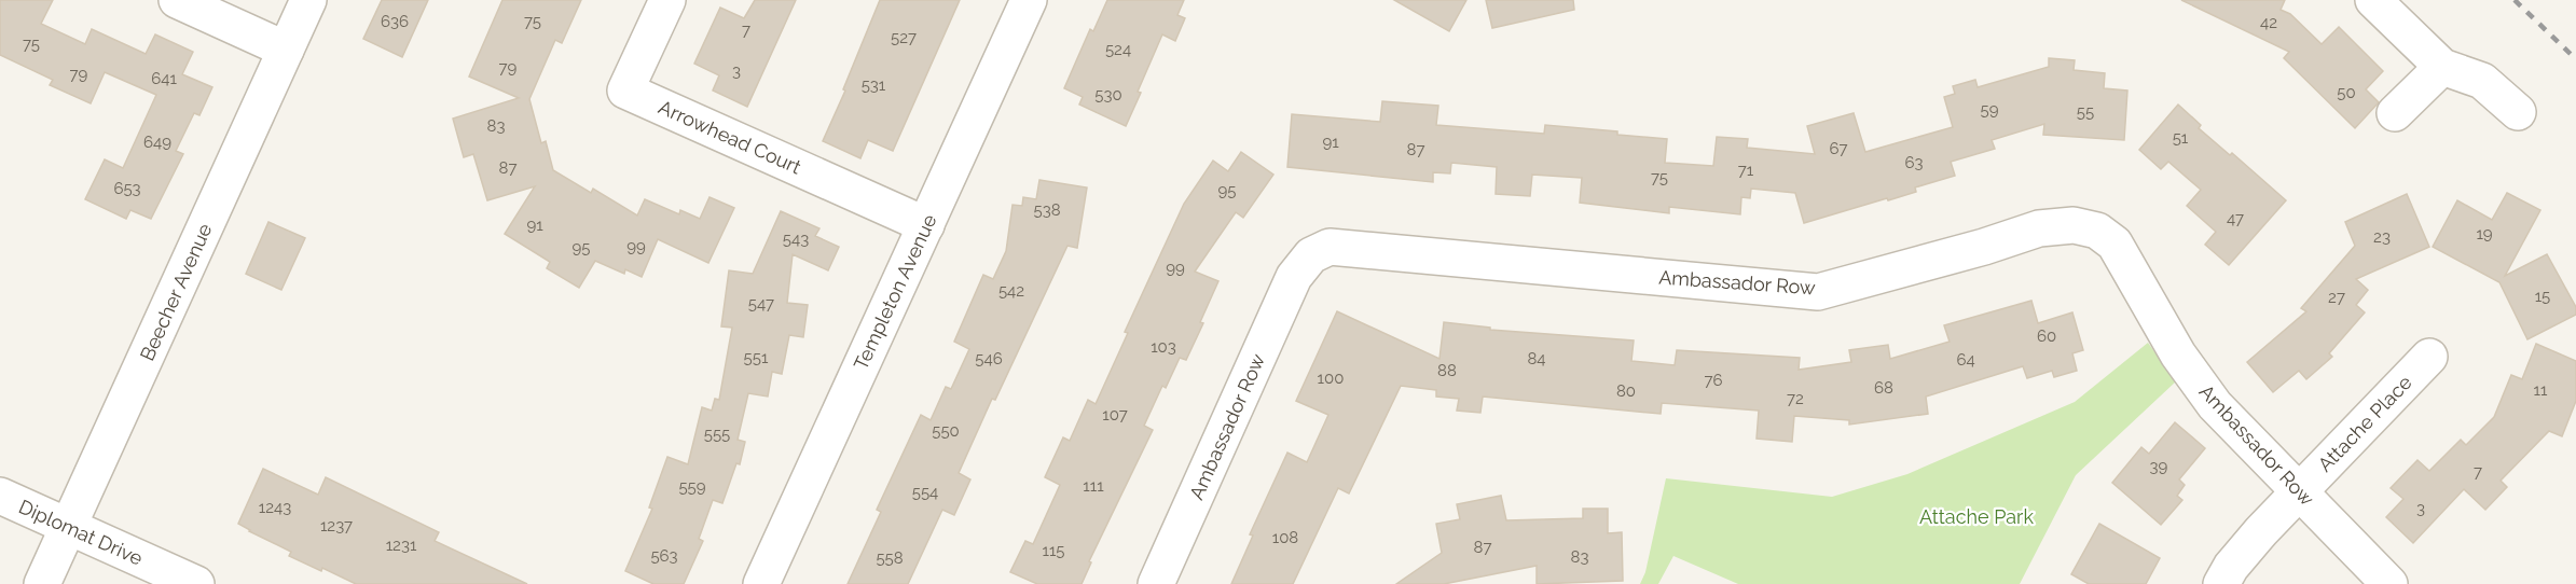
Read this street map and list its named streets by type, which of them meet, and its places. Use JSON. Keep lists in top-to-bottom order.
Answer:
{
  "streets": {
    "street": [
      "Arrowhead Court",
      "Ambassador Row",
      "Beecher Avenue",
      "Templeton Avenue",
      "Attache Place",
      "Diplomat Drive"
    ]
  },
  "crossings": [
    ["Arrowhead Court", "Templeton Avenue"],
    ["Ambassador Row", "Attache Place"],
    ["Beecher Avenue", "Diplomat Drive"]
  ],
  "parks": ["Attache Park"],
  "house_numbers": [
    "636",
    "75",
    "42",
    "7",
    "527",
    "75",
    "524",
    "79",
    "3",
    "79",
    "641",
    "531",
    "50",
    "530",
    "59",
    "55",
    "83",
    "51",
    "649",
    "91",
    "67",
    "87",
    "63",
    "87",
    "71",
    "75",
    "653",
    "95",
    "538",
    "47",
    "91",
    "19",
    "23",
    "543",
    "99",
    "95",
    "99",
    "542",
    "15",
    "27",
    "547",
    "60",
    "103",
    "551",
    "546",
    "84",
    "64",
    "88",
    "100",
    "76",
    "68",
    "11",
    "80",
    "72",
    "107",
    "550",
    "555",
    "39",
    "7",
    "111",
    "559",
    "554",
    "1243",
    "3",
    "1237",
    "108",
    "1231",
    "87",
    "115",
    "563",
    "83",
    "558"
  ]
}
